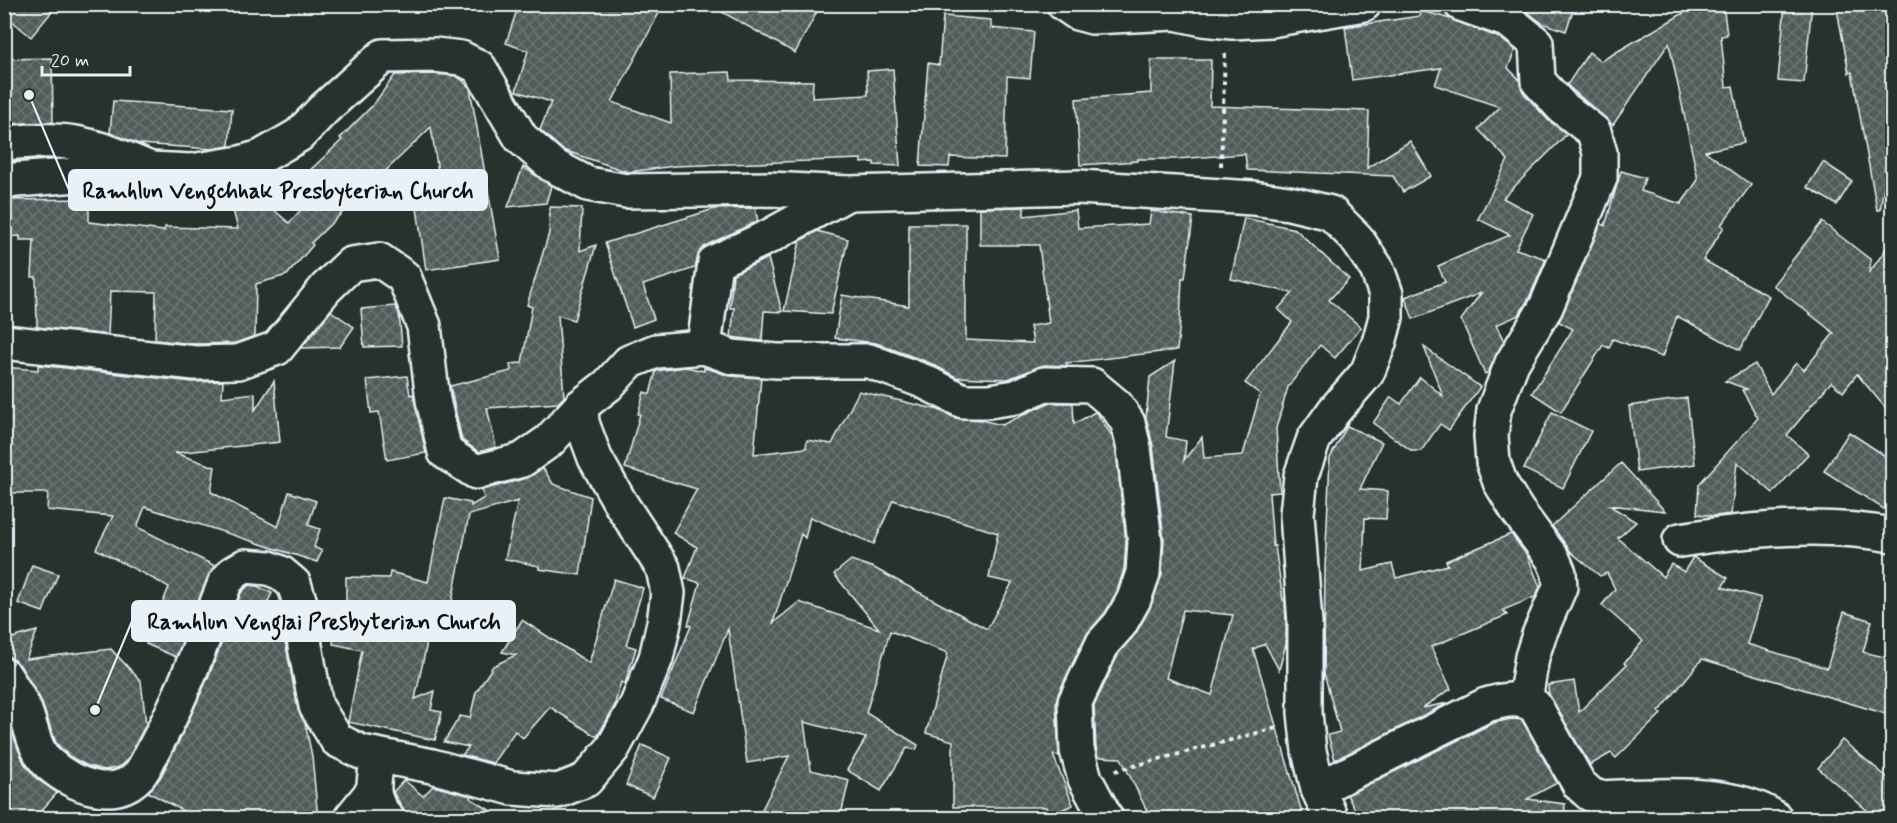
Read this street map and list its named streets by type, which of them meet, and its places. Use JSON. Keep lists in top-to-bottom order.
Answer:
{
  "places": ["Ramhlun Vengchhak Presbyterian Church", "Ramhlun Venglai Presbyterian Church"],
  "scale_bar": "20 m"
}
